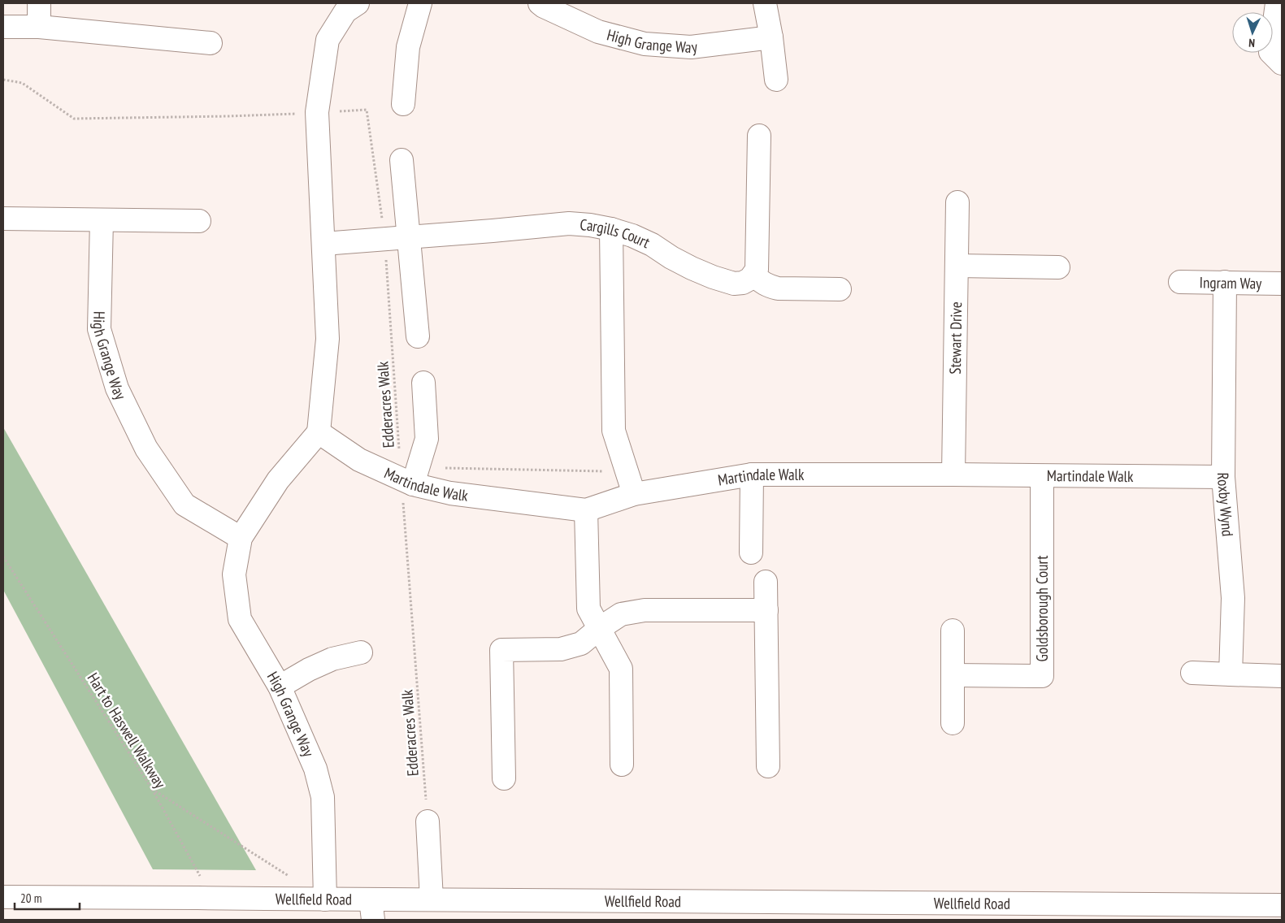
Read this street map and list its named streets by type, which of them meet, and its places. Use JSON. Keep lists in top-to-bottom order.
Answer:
{
  "streets": {
    "street": [
      "High Grange Way",
      "Cargills Court",
      "Ingram Way",
      "Stewart Drive",
      "Martindale Walk",
      "Roxby Wynd",
      "Goldsborough Court",
      "Wellfield Road"
    ],
    "path": ["Edderacres Walk", "Hart to Haswell Walkway"]
  },
  "crossings": [
    ["High Grange Way", "Martindale Walk"],
    ["High Grange Way", "Wellfield Road"],
    ["Cargills Court", "Edderacres Walk"],
    ["Ingram Way", "Roxby Wynd"],
    ["Stewart Drive", "Martindale Walk"],
    ["Edderacres Walk", "Martindale Walk"],
    ["Martindale Walk", "Roxby Wynd"],
    ["Martindale Walk", "Goldsborough Court"],
    ["Hart to Haswell Walkway", "Wellfield Road"]
  ],
  "scale_bar": "20 m",
  "north": "bottom"
}
